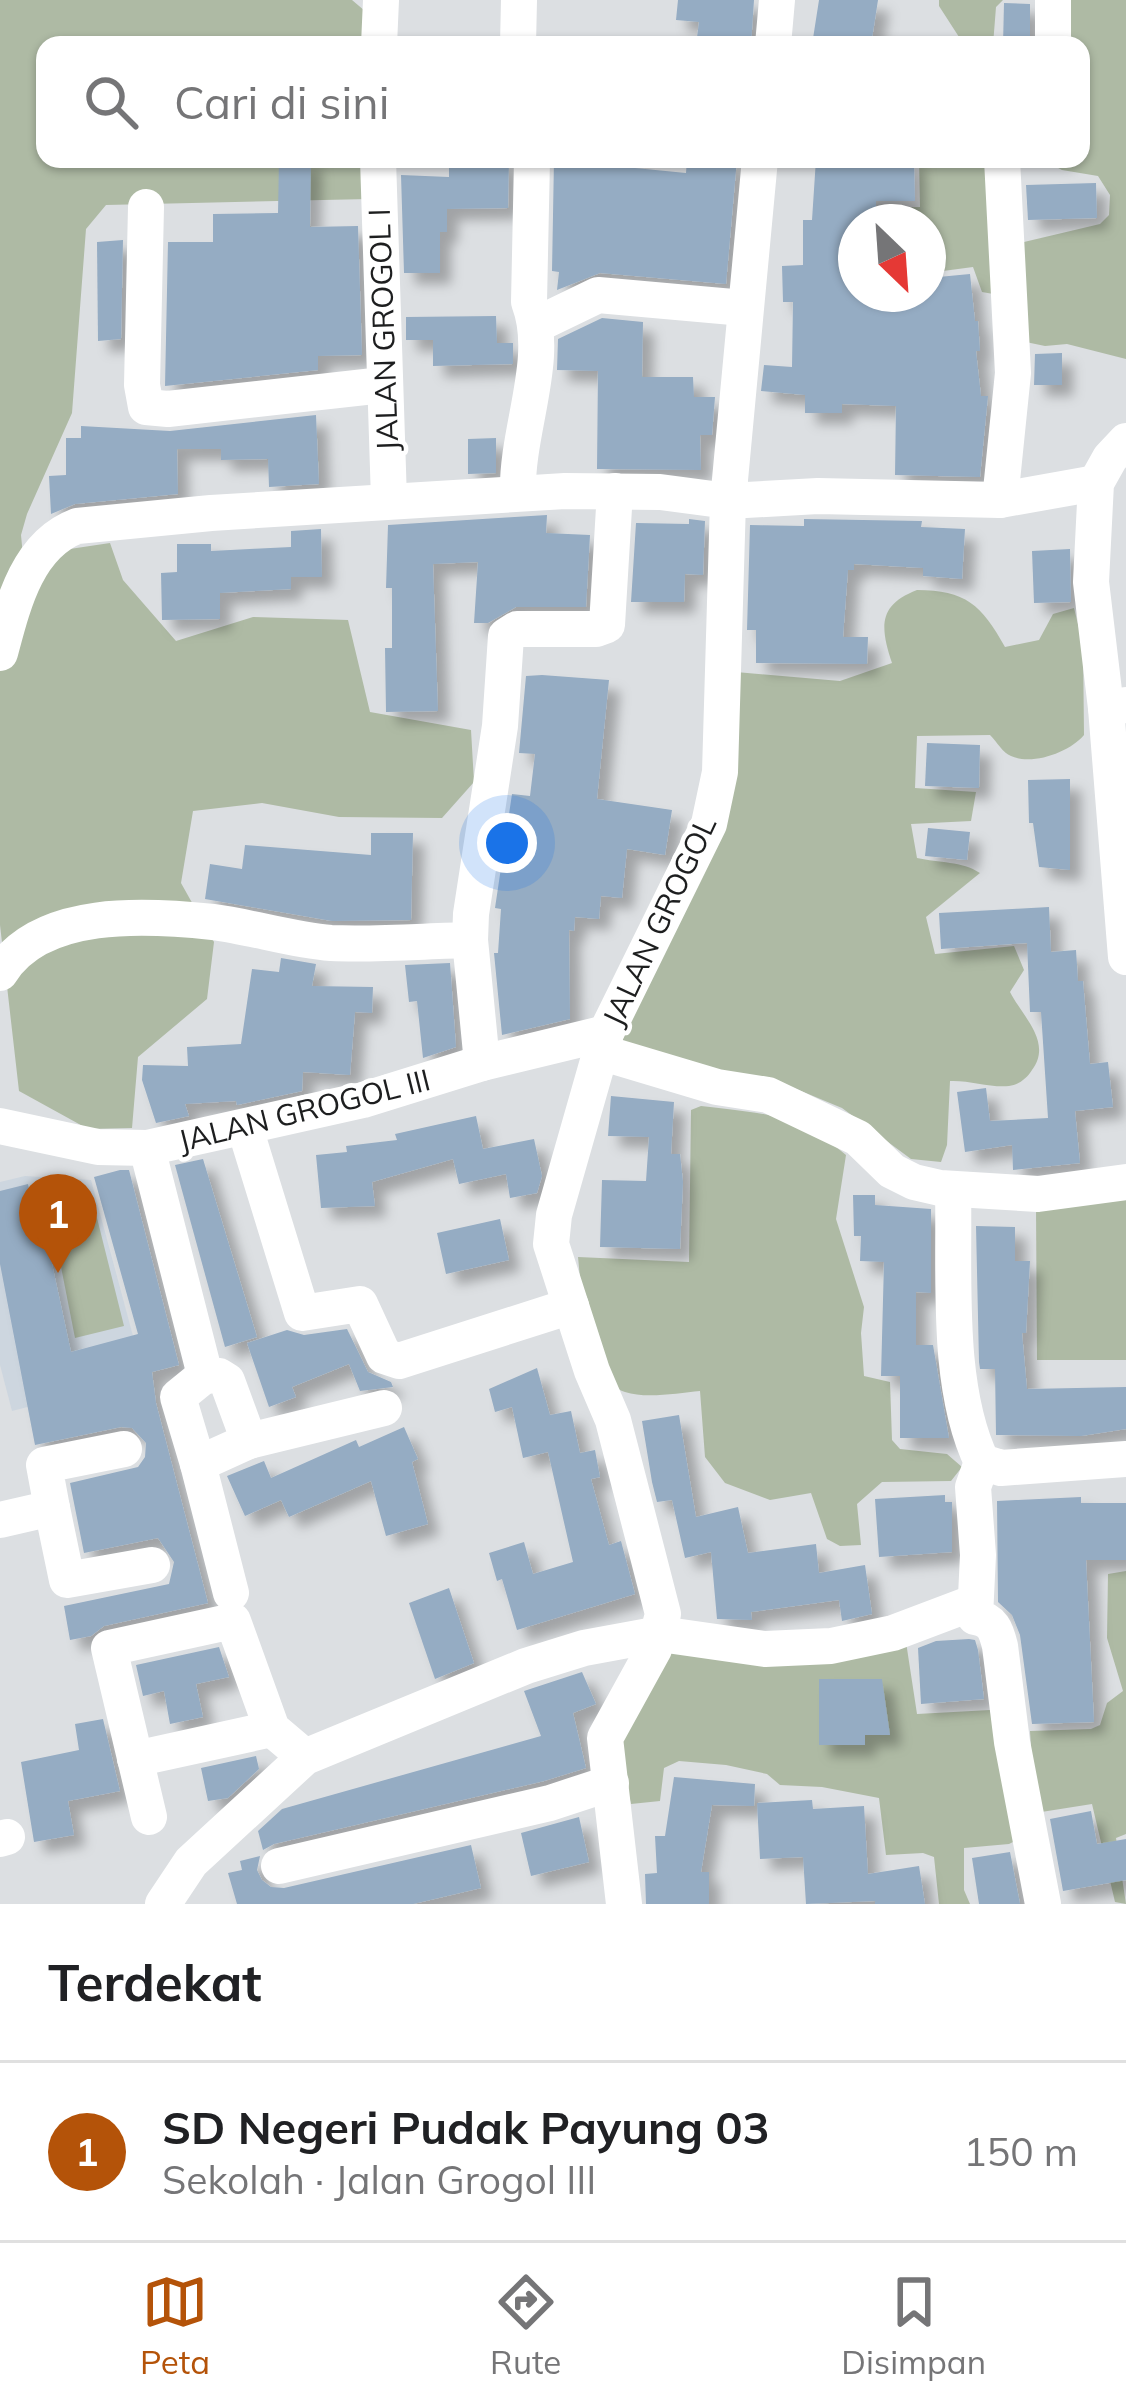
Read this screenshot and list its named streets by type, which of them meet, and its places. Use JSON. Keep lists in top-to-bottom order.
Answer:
{
  "streets": {
    "street": ["JALAN GROGOL I", "JALAN GROGOL", "JALAN GROGOL III"]
  },
  "crossings": [
    ["JALAN GROGOL", "JALAN GROGOL III"]
  ],
  "north": "bottom right",
  "page": {
    "search": "Cari di sini",
    "pins": "1",
    "heading": "Terdekat",
    "list": [
      {
        "mark": "1",
        "name": "SD Negeri Pudak Payung 03",
        "note": "Sekolah · Jalan Grogol III",
        "value": "150 m"
      }
    ],
    "nav": ["Peta", "Rute", "Disimpan"]
  }
}
